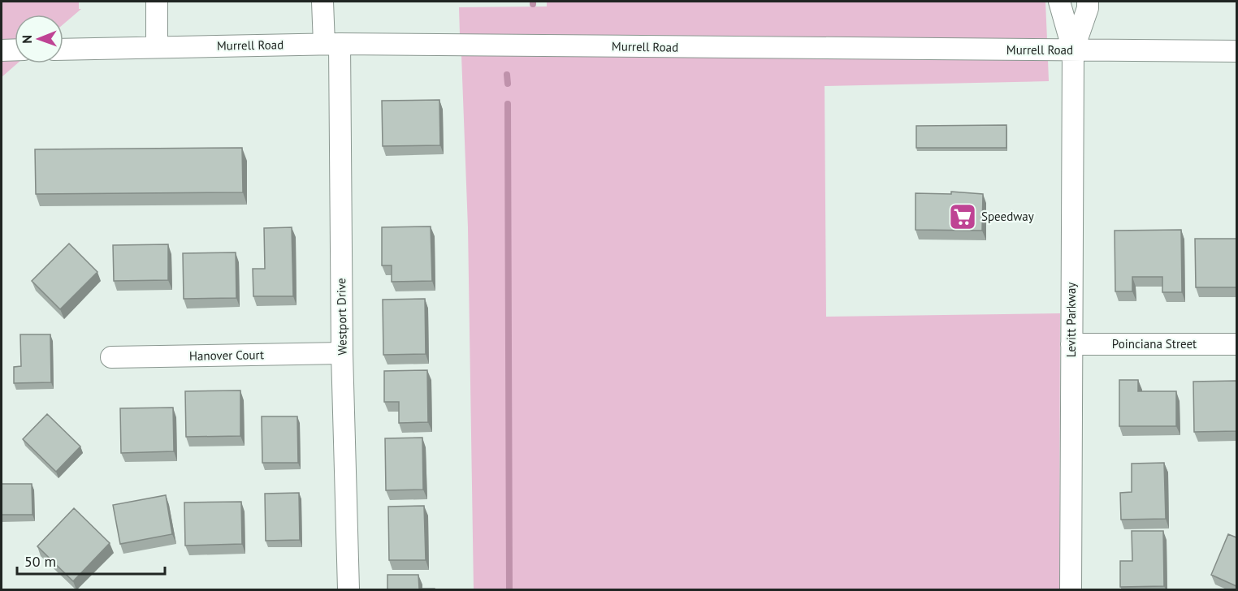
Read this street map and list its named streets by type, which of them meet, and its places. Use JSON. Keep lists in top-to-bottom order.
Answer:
{
  "streets": {
    "street": [
      "Murrell Road",
      "Westport Drive",
      "Levitt Parkway",
      "Poinciana Street",
      "Hanover Court"
    ]
  },
  "crossings": [
    ["Murrell Road", "Westport Drive"],
    ["Murrell Road", "Levitt Parkway"],
    ["Westport Drive", "Hanover Court"],
    ["Levitt Parkway", "Poinciana Street"]
  ],
  "places": {
    "supermarket": ["Speedway"]
  },
  "scale_bar": "50 m",
  "north": "left"
}
